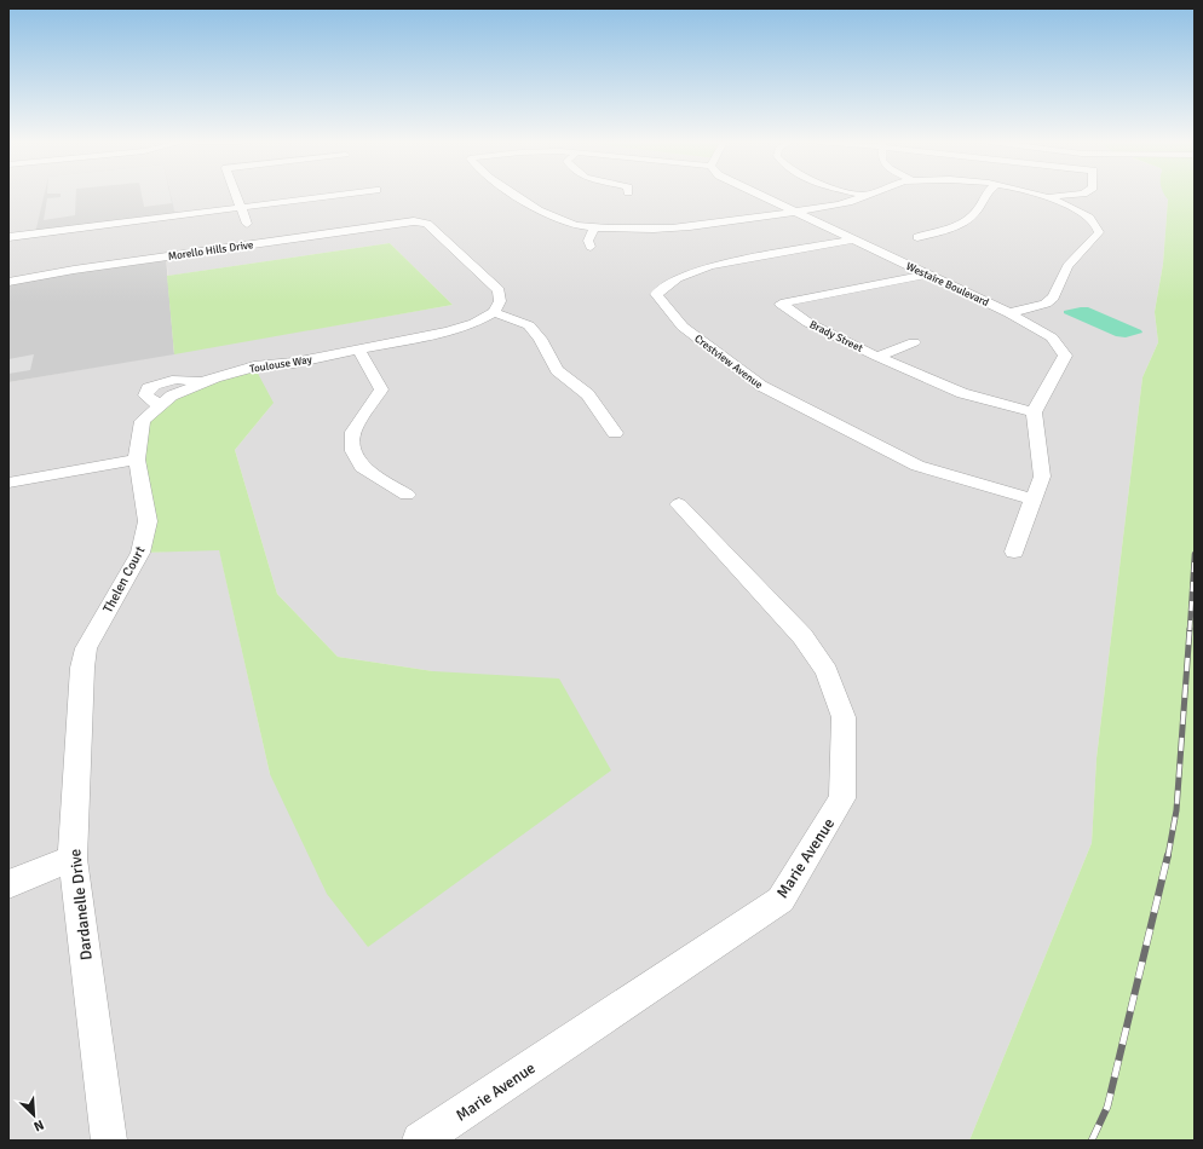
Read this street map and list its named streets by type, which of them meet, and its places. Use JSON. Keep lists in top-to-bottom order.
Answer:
{
  "streets": {
    "street": [
      "Morello Hills Drive",
      "Westaire Boulevard",
      "Brady Street",
      "Crestview Avenue",
      "Toulouse Way",
      "Thelen Court",
      "Marie Avenue",
      "Dardanelle Drive"
    ]
  },
  "crossings": [
    ["Morello Hills Drive", "Toulouse Way"],
    ["Westaire Boulevard", "Brady Street"],
    ["Westaire Boulevard", "Crestview Avenue"],
    ["Toulouse Way", "Thelen Court"],
    ["Thelen Court", "Dardanelle Drive"]
  ],
  "north": "bottom right"
}
